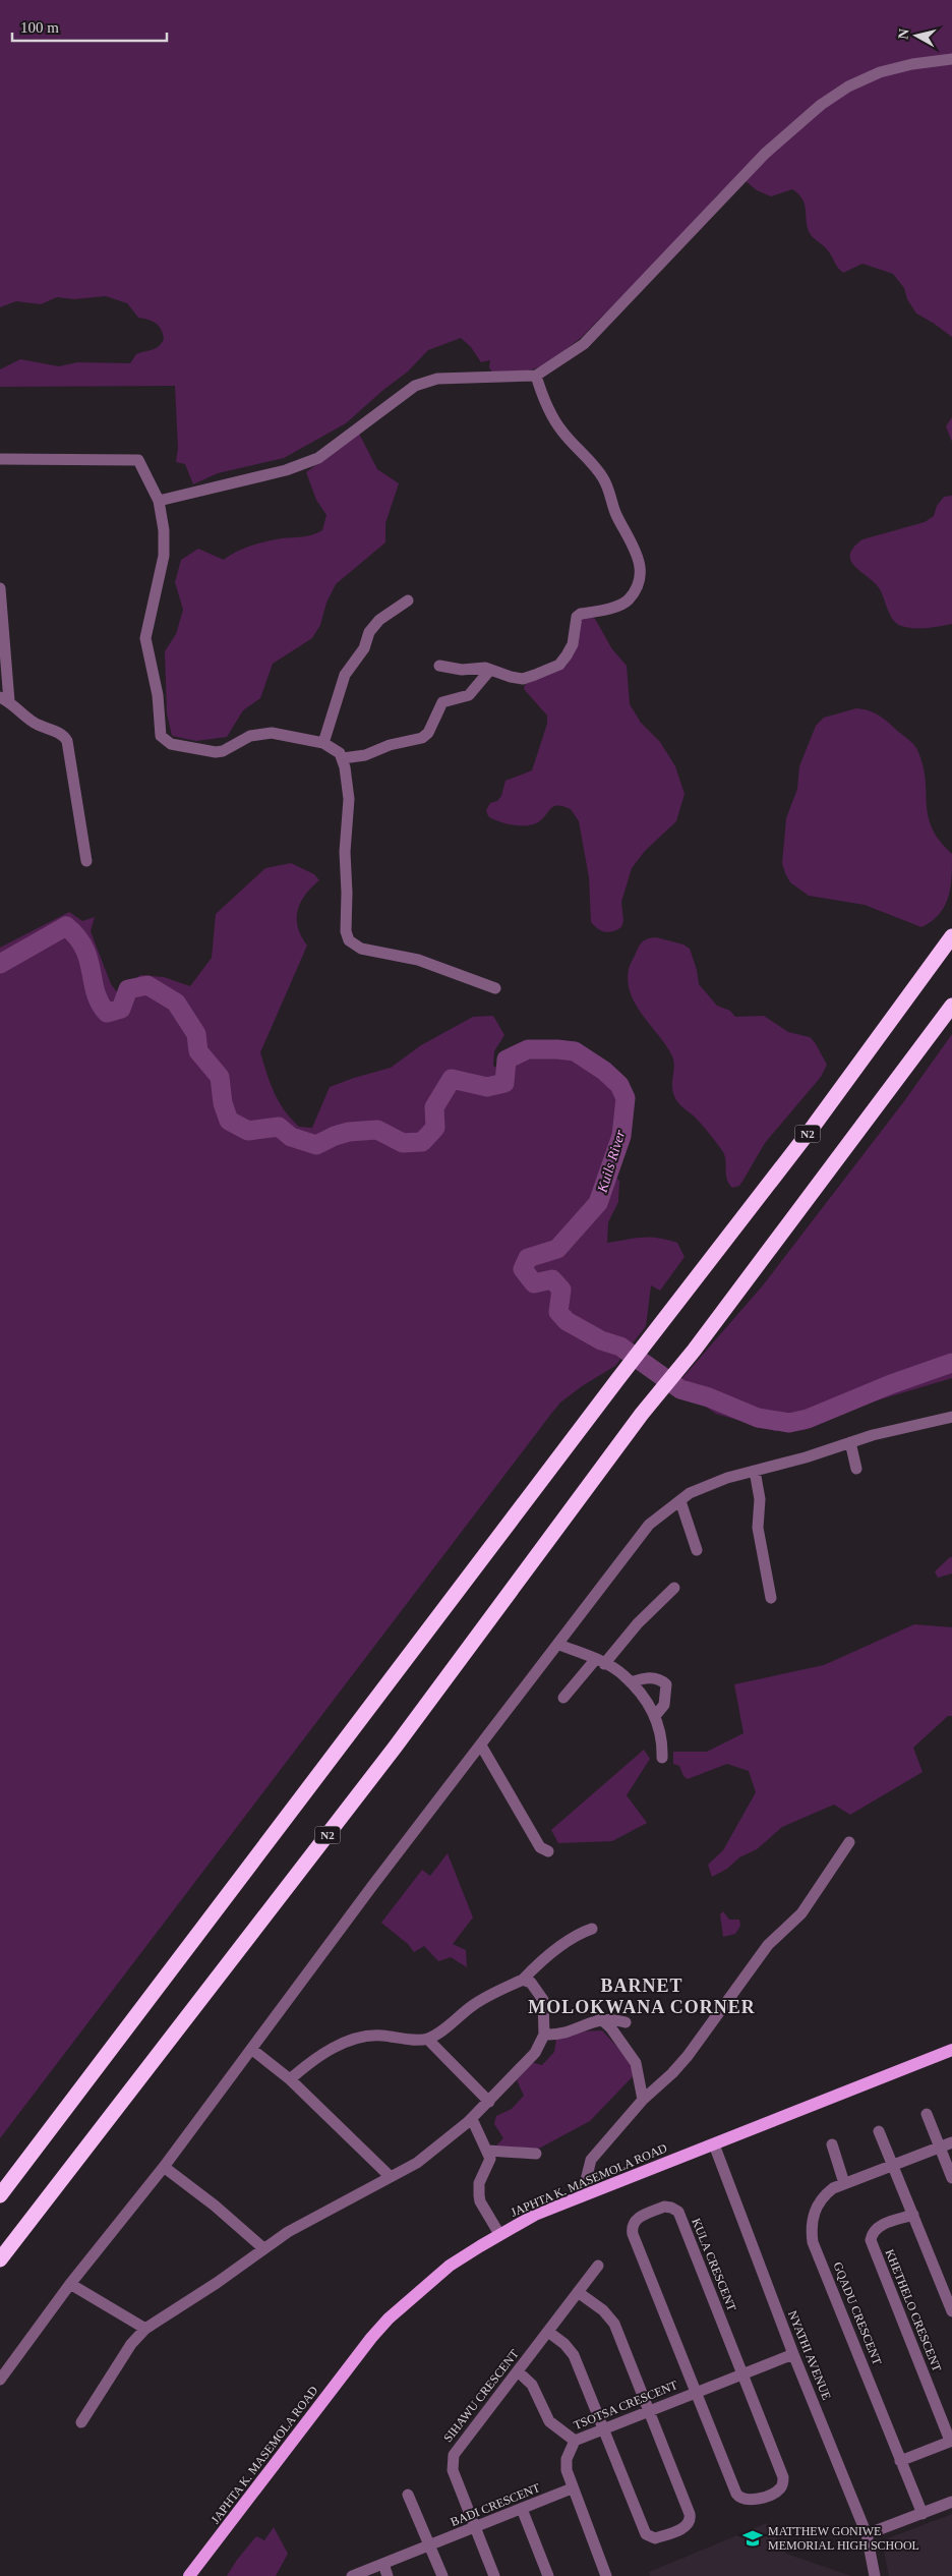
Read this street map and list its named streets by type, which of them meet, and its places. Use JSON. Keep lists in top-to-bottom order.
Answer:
{
  "streets": {
    "highway": ["N2"],
    "main road": ["JAPHTA K. MASEMOLA ROAD"],
    "street": [
      "KULA CRESCENT",
      "KHETHELO CRESCENT",
      "GQADU CRESCENT",
      "NYATHI AVENUE",
      "SIHAWU CRESCENT",
      "TSOTSA CRESCENT",
      "BADI CRESCENT"
    ]
  },
  "crossings": [
    ["JAPHTA K. MASEMOLA ROAD", "NYATHI AVENUE"],
    ["KULA CRESCENT", "TSOTSA CRESCENT"],
    ["NYATHI AVENUE", "TSOTSA CRESCENT"],
    ["SIHAWU CRESCENT", "BADI CRESCENT"],
    ["TSOTSA CRESCENT", "BADI CRESCENT"]
  ],
  "districts": ["BARNET MOLOKWANA CORNER"],
  "water": ["Kuils River"],
  "places": {
    "school or university": ["MATTHEW GONIWE MEMORIAL HIGH SCHOOL"]
  },
  "scale_bar": "100 m",
  "north": "left"
}
